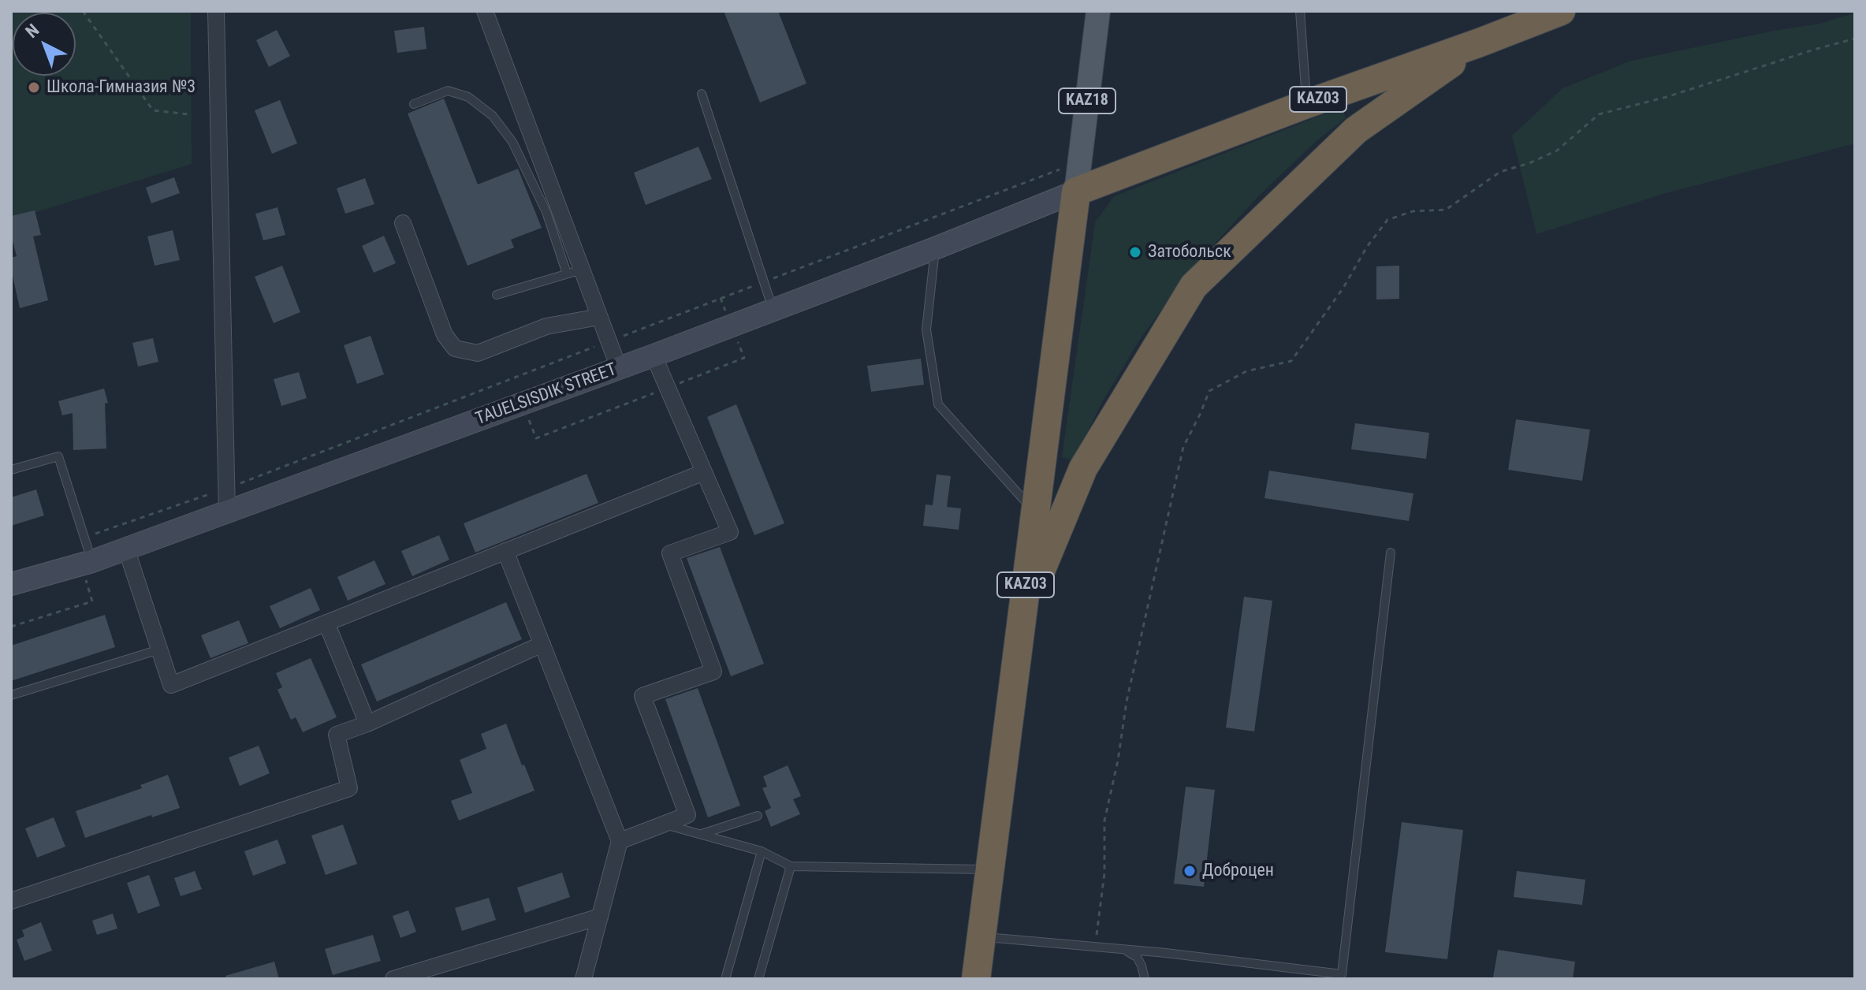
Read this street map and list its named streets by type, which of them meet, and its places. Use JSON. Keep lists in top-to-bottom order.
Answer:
{
  "streets": {
    "highway": ["KАZ03"],
    "main road": ["KAZ18"],
    "street": ["TAUELSISDIK STREET"]
  },
  "crossings": [
    ["KАZ03", "KAZ18"],
    ["KАZ03", "TAUELSISDIK STREET"],
    ["KAZ18", "TAUELSISDIK STREET"]
  ],
  "places": ["Школа-Гимназия №3", "Затобольск", "Доброцен"],
  "north": "top left"
}
